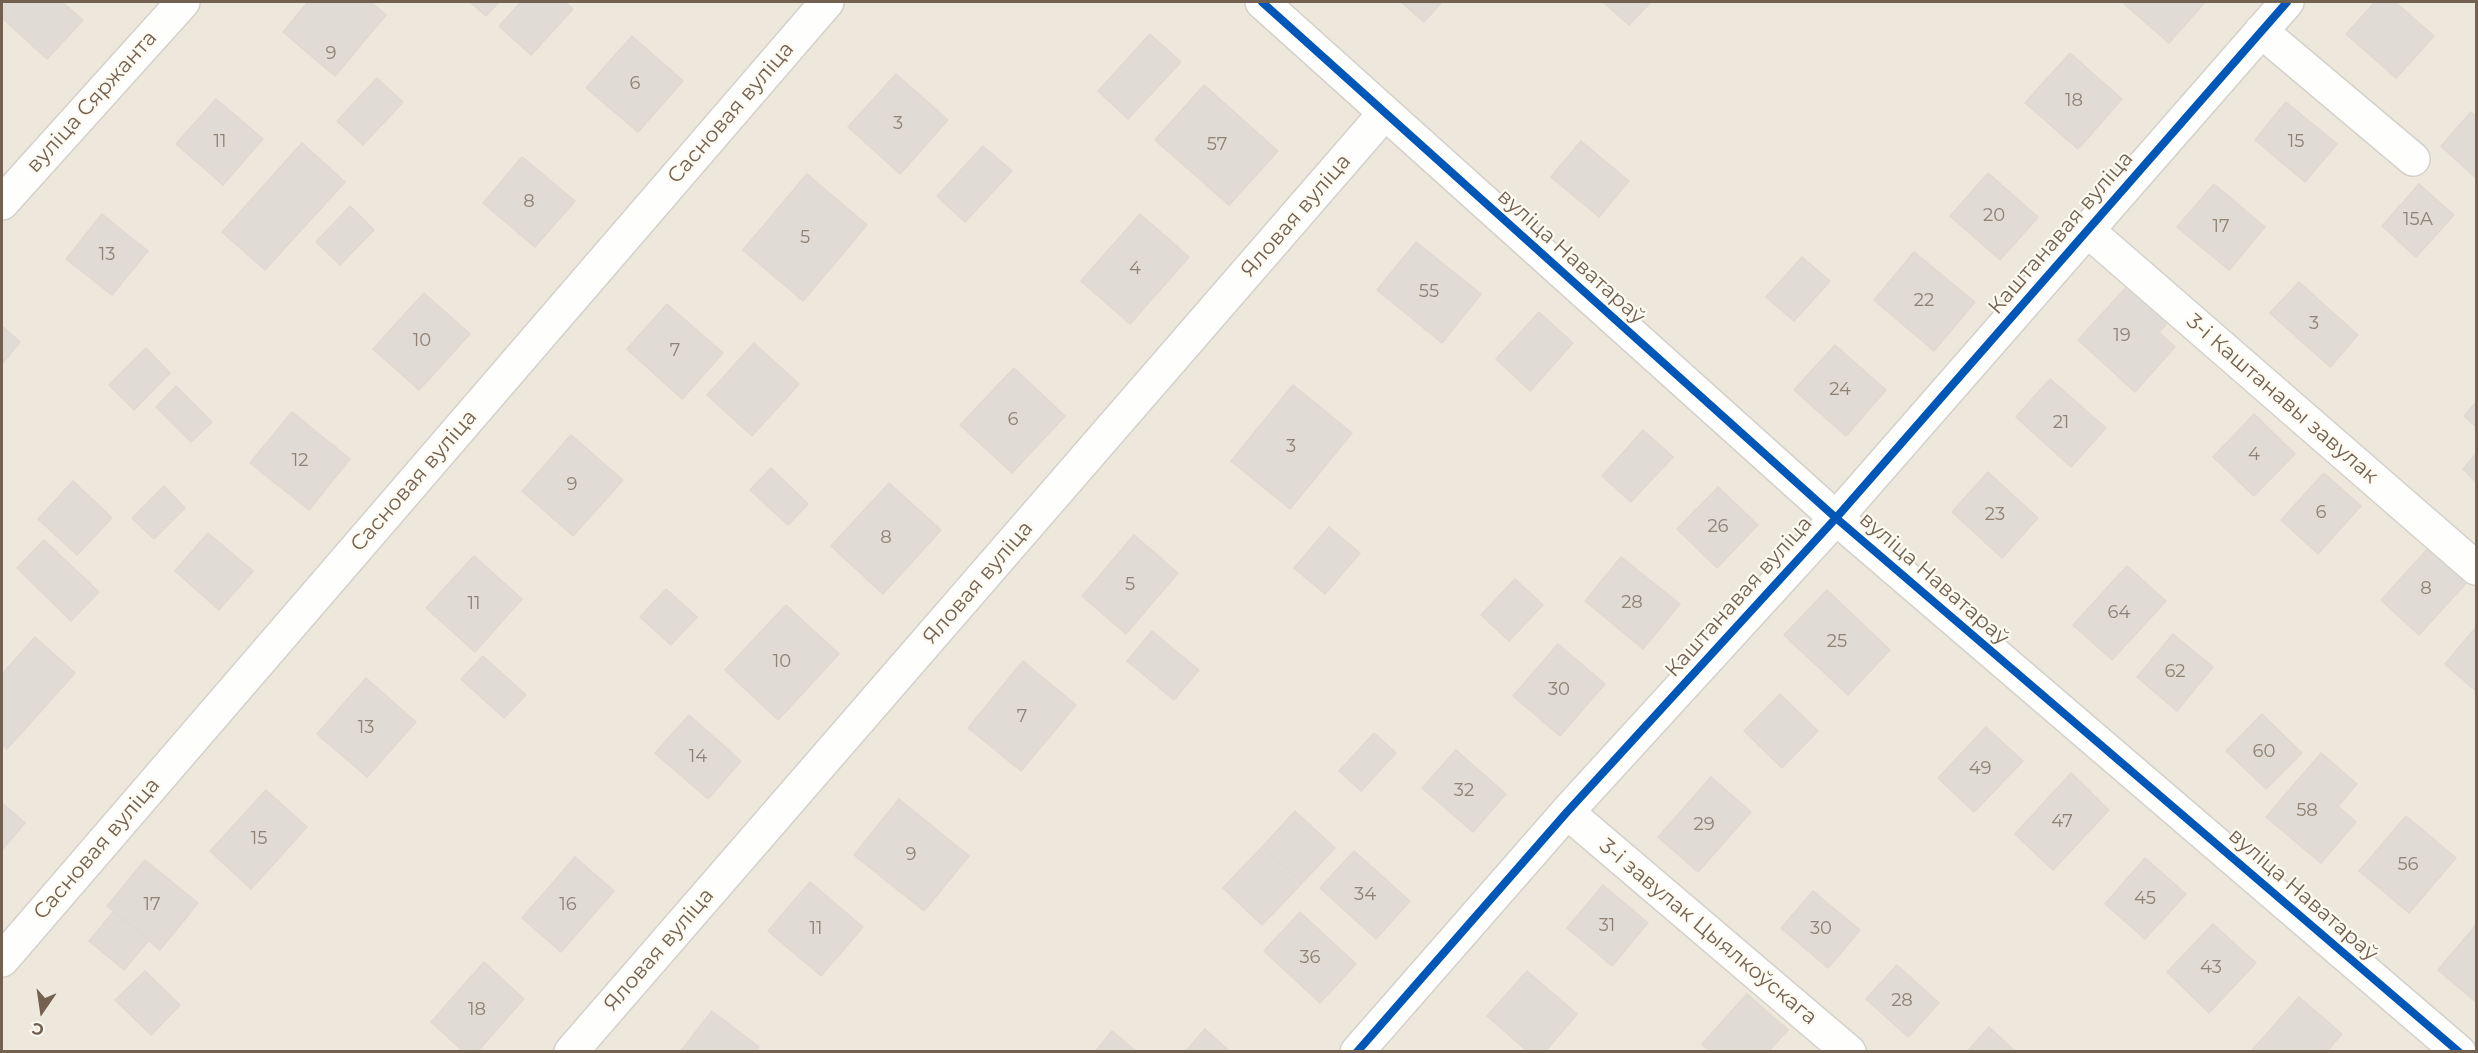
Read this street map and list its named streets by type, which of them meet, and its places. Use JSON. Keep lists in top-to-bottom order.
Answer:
{
  "streets": {
    "street": [
      "вуліца Сяржанта",
      "Сасновая вуліца",
      "Яловая вуліца",
      "Каштанавая вуліца",
      "вуліца Наватараў",
      "3-і Каштанавы завулак",
      "3-і завулак Цыялкоўскага"
    ]
  },
  "crossings": [
    ["Яловая вуліца", "вуліца Наватараў"],
    ["Каштанавая вуліца", "вуліца Наватараў"],
    ["Каштанавая вуліца", "3-і Каштанавы завулак"],
    ["Каштанавая вуліца", "3-і завулак Цыялкоўскага"]
  ],
  "house_numbers": [
    "9",
    "6",
    "18",
    "3",
    "11",
    "15",
    "57",
    "8",
    "20",
    "15А",
    "17",
    "5",
    "13",
    "4",
    "55",
    "22",
    "3",
    "19",
    "10",
    "7",
    "24",
    "6",
    "21",
    "3",
    "4",
    "12",
    "9",
    "6",
    "23",
    "26",
    "8",
    "5",
    "8",
    "28",
    "11",
    "64",
    "25",
    "10",
    "62",
    "30",
    "7",
    "13",
    "60",
    "14",
    "49",
    "32",
    "58",
    "47",
    "29",
    "15",
    "9",
    "56",
    "34",
    "45",
    "17",
    "16",
    "31",
    "11",
    "30",
    "36",
    "43",
    "28",
    "18"
  ],
  "north": "bottom"
}
